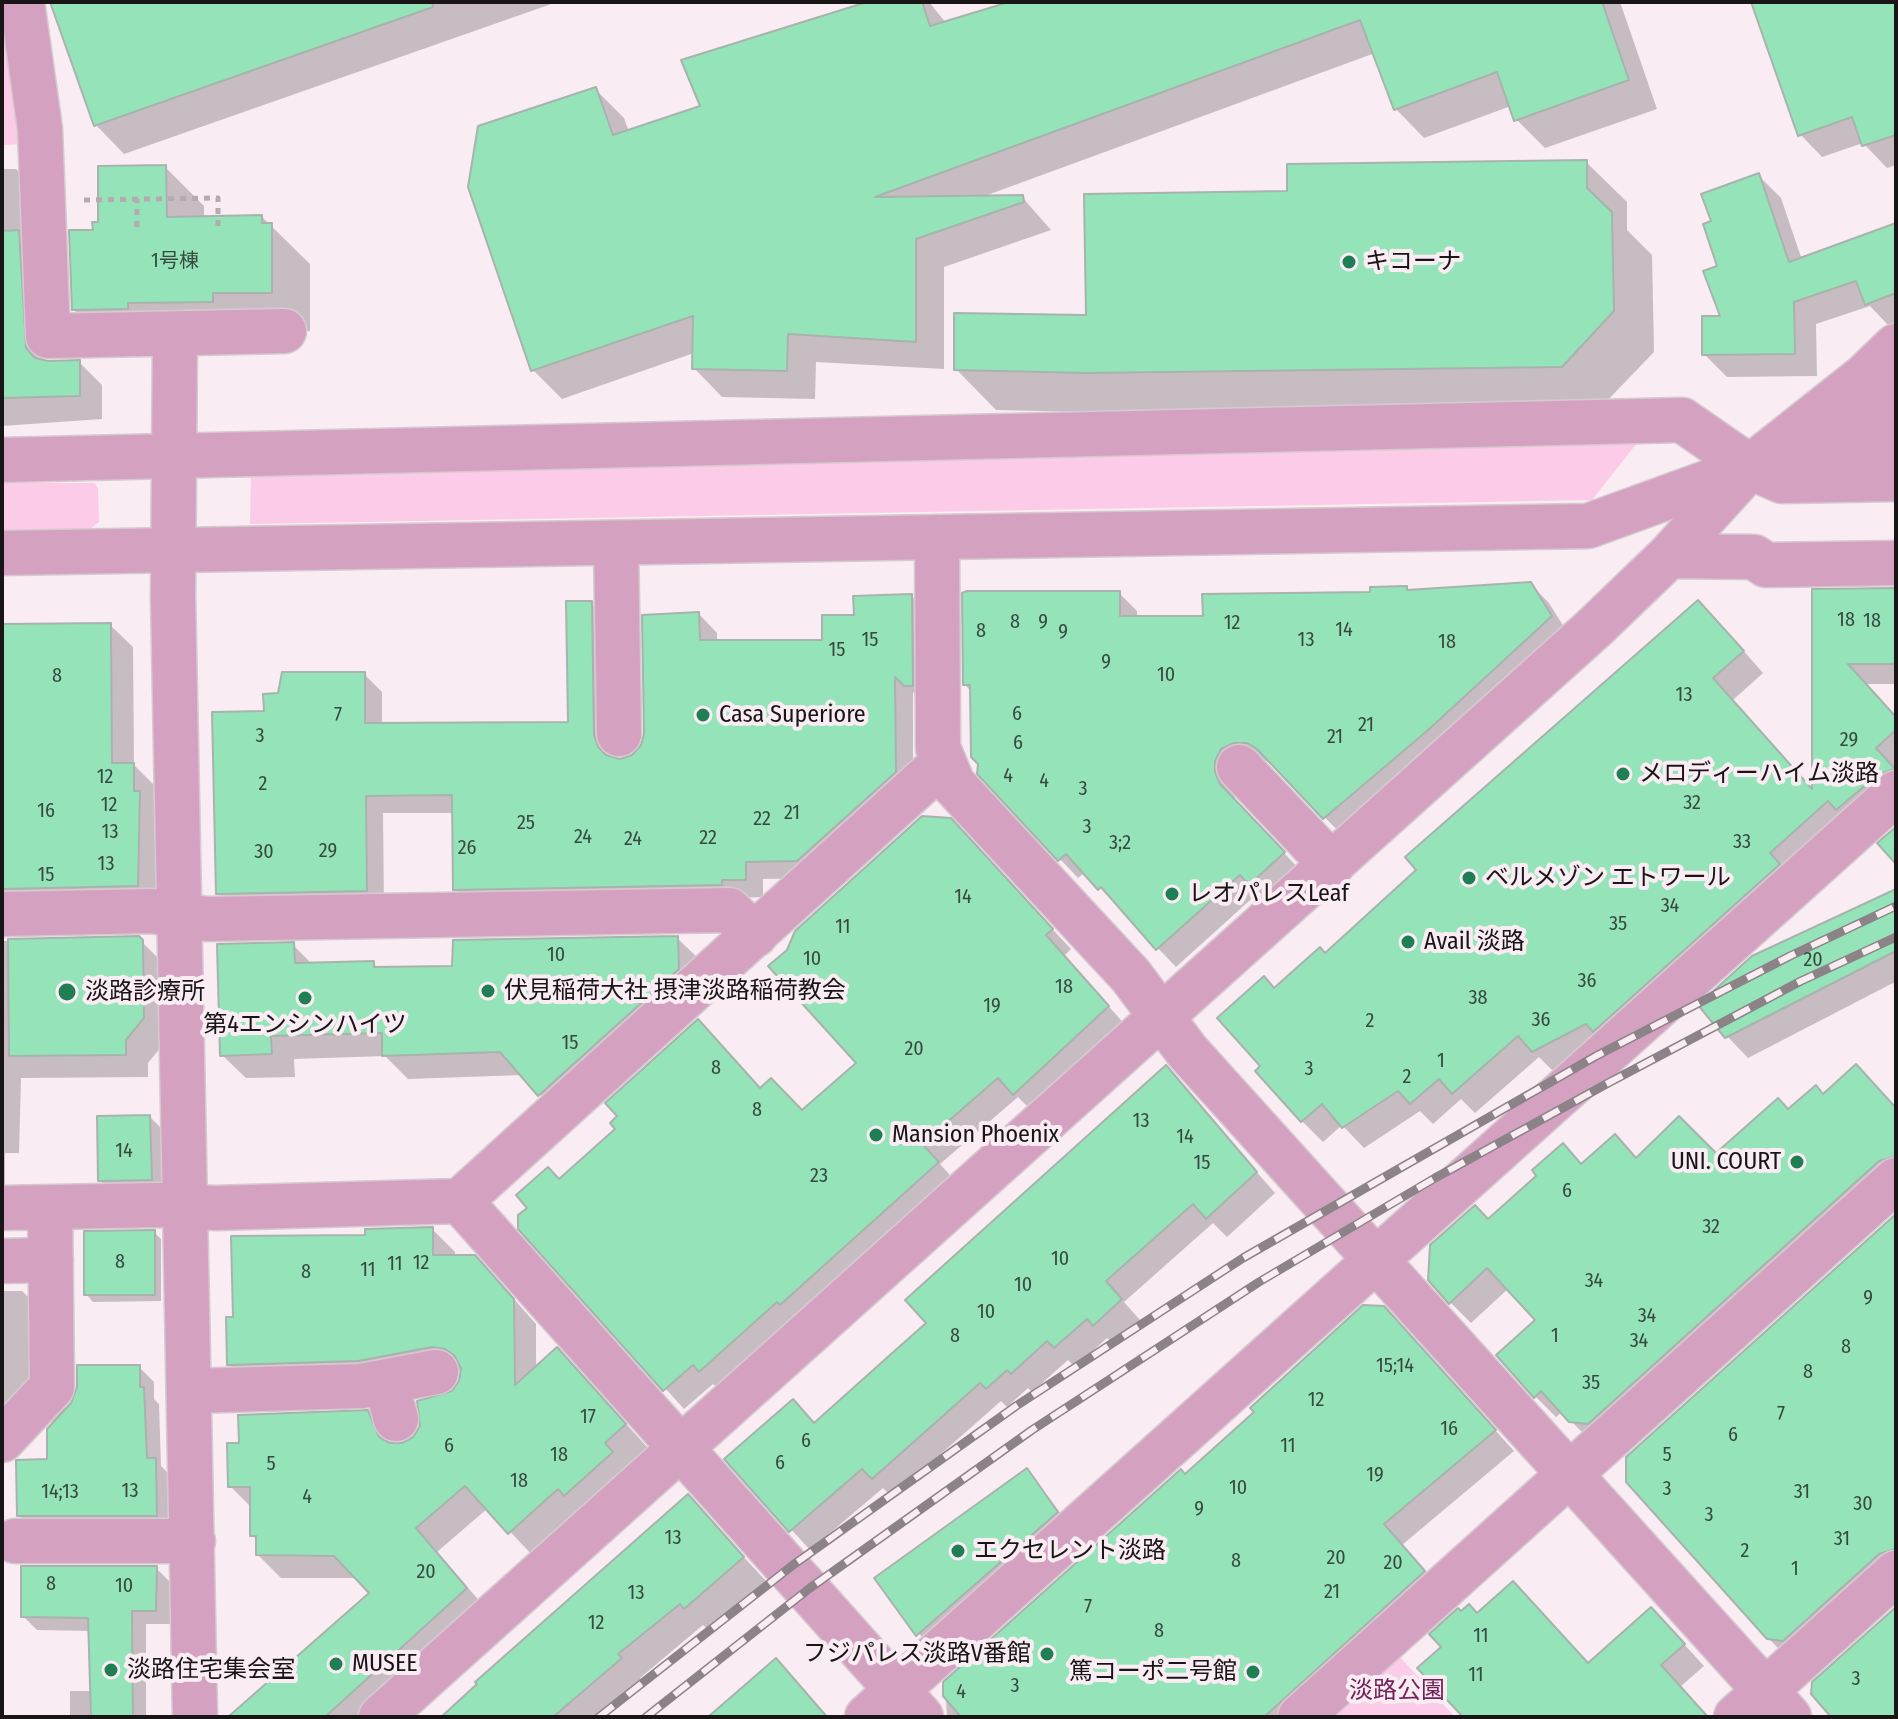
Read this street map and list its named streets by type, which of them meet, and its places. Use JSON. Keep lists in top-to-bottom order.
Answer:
{
  "parks": ["淡路公園"],
  "places": [
    "キコーナ",
    "Casa Superiore",
    "メロディーハイム淡路",
    "ベルメゾン エトワール",
    "レオパレスLeaf",
    "Avail 淡路",
    "伏見稲荷大社 摂津淡路稲荷教会",
    "淡路診療所",
    "第4エンシンハイツ",
    "Mansion Phoenix",
    "UNI. COURT",
    "エクセレント淡路",
    "フジパレス淡路V番館",
    "MUSEE",
    "淡路住宅集会室",
    "篤コーポ二号館"
  ],
  "house_numbers": [
    "1号棟",
    "18",
    "18",
    "8",
    "9",
    "12",
    "14",
    "8",
    "9",
    "15",
    "13",
    "18",
    "15",
    "9",
    "10",
    "8",
    "13",
    "6",
    "7",
    "21",
    "3",
    "21",
    "29",
    "6",
    "4",
    "12",
    "4",
    "2",
    "3",
    "32",
    "12",
    "16",
    "21",
    "22",
    "25",
    "3",
    "13",
    "24",
    "22",
    "24",
    "33",
    "3;2",
    "26",
    "29",
    "30",
    "13",
    "15",
    "14",
    "34",
    "35",
    "11",
    "10",
    "10",
    "20",
    "36",
    "18",
    "38",
    "19",
    "36",
    "2",
    "15",
    "20",
    "1",
    "8",
    "3",
    "2",
    "8",
    "13",
    "14",
    "14",
    "15",
    "23",
    "6",
    "32",
    "10",
    "8",
    "12",
    "11",
    "11",
    "8",
    "34",
    "10",
    "9",
    "10",
    "34",
    "8",
    "1",
    "34",
    "8",
    "15;14",
    "8",
    "35",
    "12",
    "7",
    "17",
    "16",
    "6",
    "6",
    "6",
    "11",
    "18",
    "5",
    "6",
    "5",
    "19",
    "18",
    "10",
    "3",
    "13",
    "14;13",
    "31",
    "4",
    "30",
    "9",
    "3",
    "13",
    "31",
    "2",
    "20",
    "8",
    "20",
    "1",
    "20",
    "8",
    "10",
    "21",
    "13",
    "7",
    "12",
    "8",
    "11",
    "11",
    "3",
    "3",
    "4"
  ]
}
